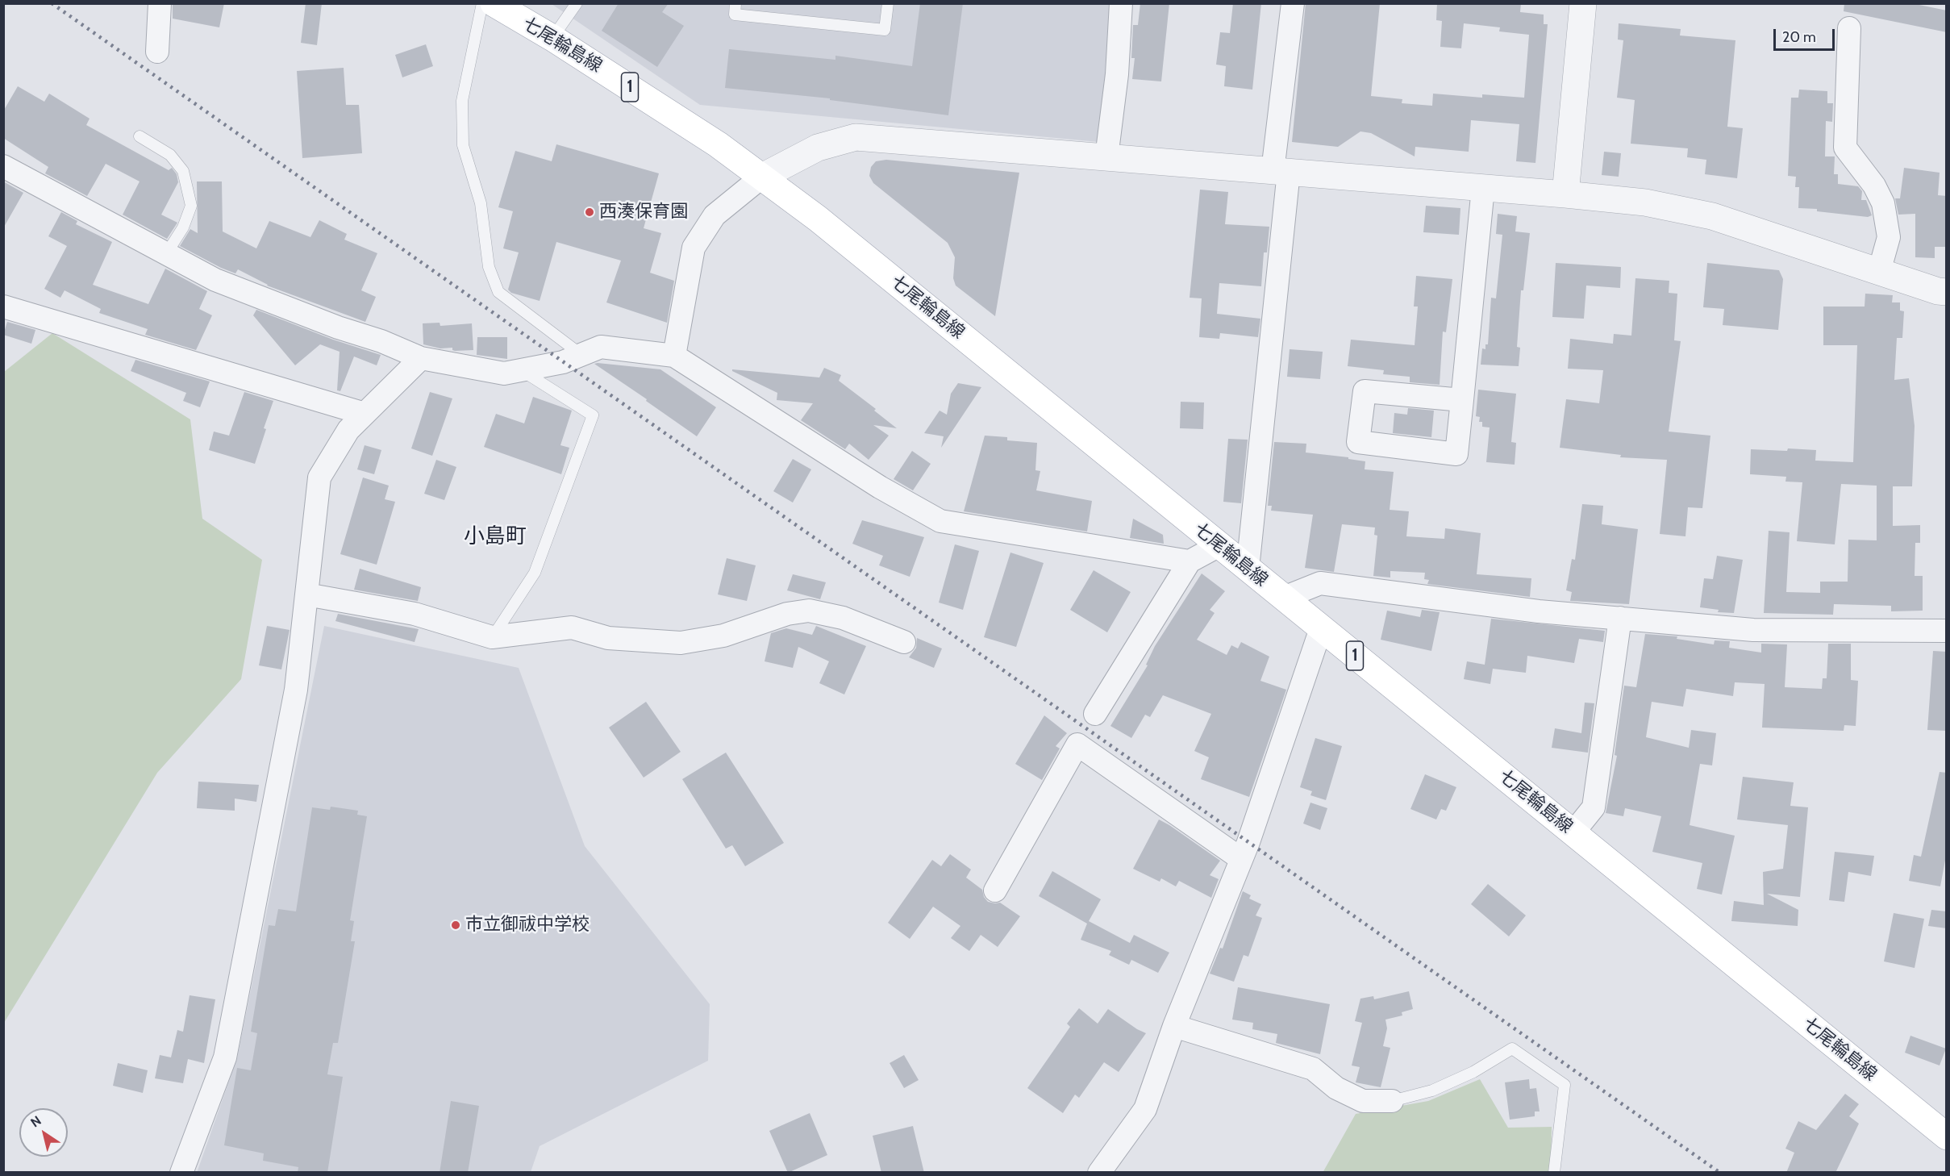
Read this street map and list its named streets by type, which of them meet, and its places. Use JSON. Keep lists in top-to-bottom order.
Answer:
{
  "streets": {
    "main road": ["七尾輪島線", "1"]
  },
  "districts": ["小島町"],
  "places": ["西湊保育園", "市立御祓中学校"],
  "scale_bar": "20 m",
  "north": "top left"
}
